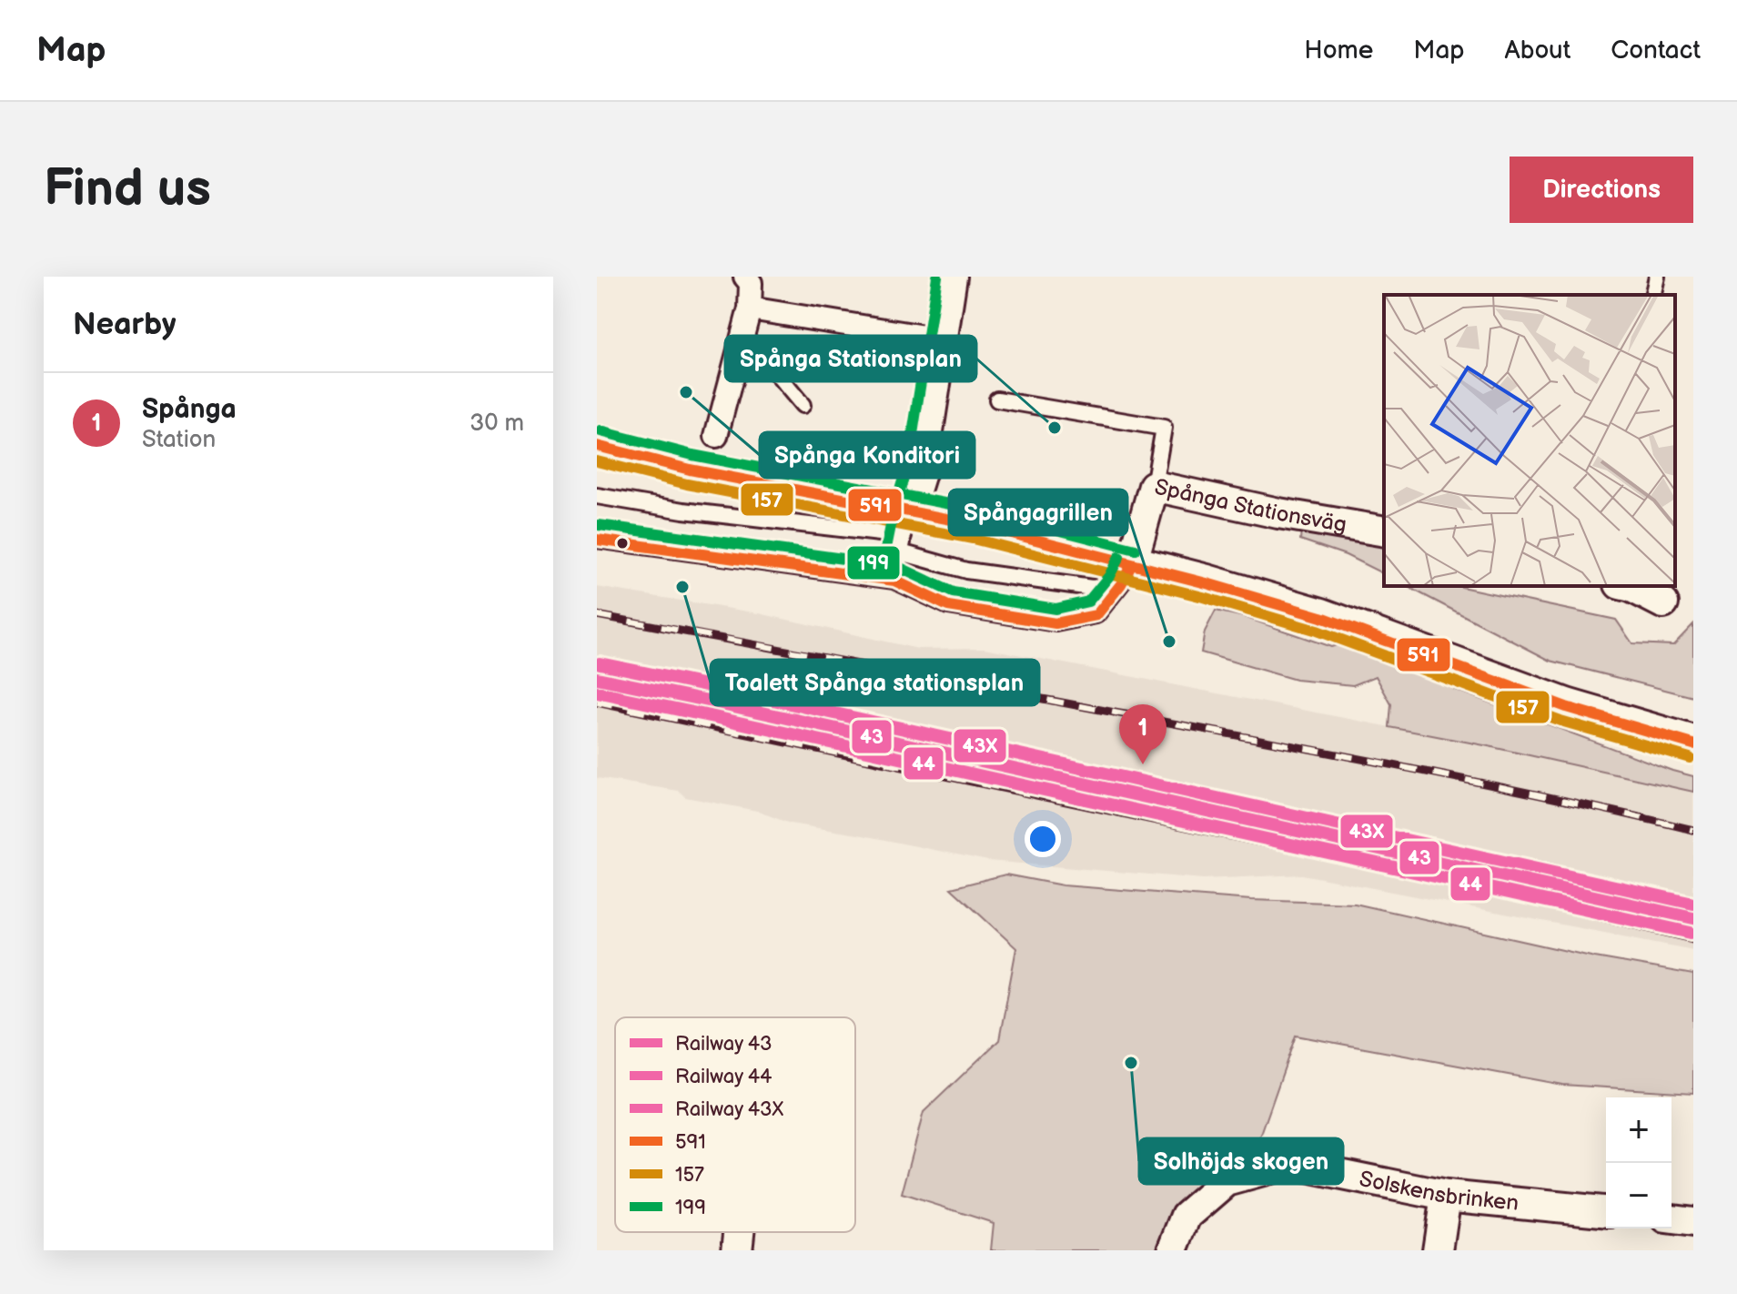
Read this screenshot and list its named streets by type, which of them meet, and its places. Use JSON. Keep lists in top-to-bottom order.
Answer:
{
  "streets": {
    "street": ["Spånga Stationsväg", "Solskensbrinken"]
  },
  "places": [
    "Spånga Konditori",
    "Spånga Stationsplan",
    "Toalett Spånga stationsplan",
    "Spångagrillen",
    "Solhöjds skogen"
  ],
  "lines": [
    "transit line 199",
    "transit line 591",
    "transit line 157",
    "rail line 43X",
    "rail line 43",
    "rail line 44"
  ],
  "legend": [
    "Railway 43",
    "Railway 44",
    "Railway 43X",
    "591",
    "157",
    "199"
  ],
  "page": {
    "header": "Map",
    "nav": [
      "Home",
      "Map",
      "About",
      "Contact"
    ],
    "buttons": "Directions",
    "title": "Find us",
    "heading": "Nearby",
    "list": [
      {
        "mark": "1",
        "name": "Spånga",
        "note": "Station",
        "value": "30 m"
      }
    ],
    "pins": "1",
    "map_buttons": ["+", "−"]
  }
}
